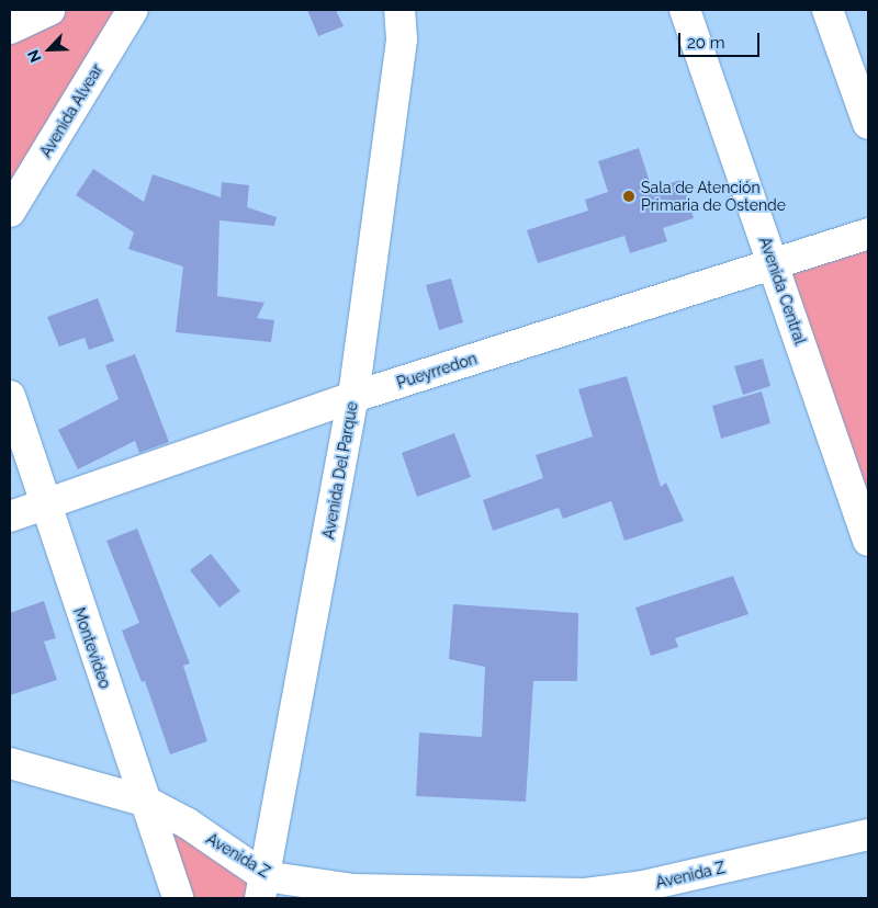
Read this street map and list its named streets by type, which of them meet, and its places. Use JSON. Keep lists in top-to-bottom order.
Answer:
{
  "streets": {
    "street": [
      "Avenida Alvear",
      "Avenida Central",
      "Pueyrredon",
      "Avenida Del Parque",
      "Montevideo",
      "Avenida Z"
    ]
  },
  "crossings": [
    ["Avenida Central", "Pueyrredon"],
    ["Pueyrredon", "Avenida Del Parque"],
    ["Pueyrredon", "Montevideo"],
    ["Avenida Del Parque", "Avenida Z"],
    ["Montevideo", "Avenida Z"]
  ],
  "places": ["Sala de Atención Primaria de Ostende"],
  "scale_bar": "20 m",
  "north": "bottom left"
}
